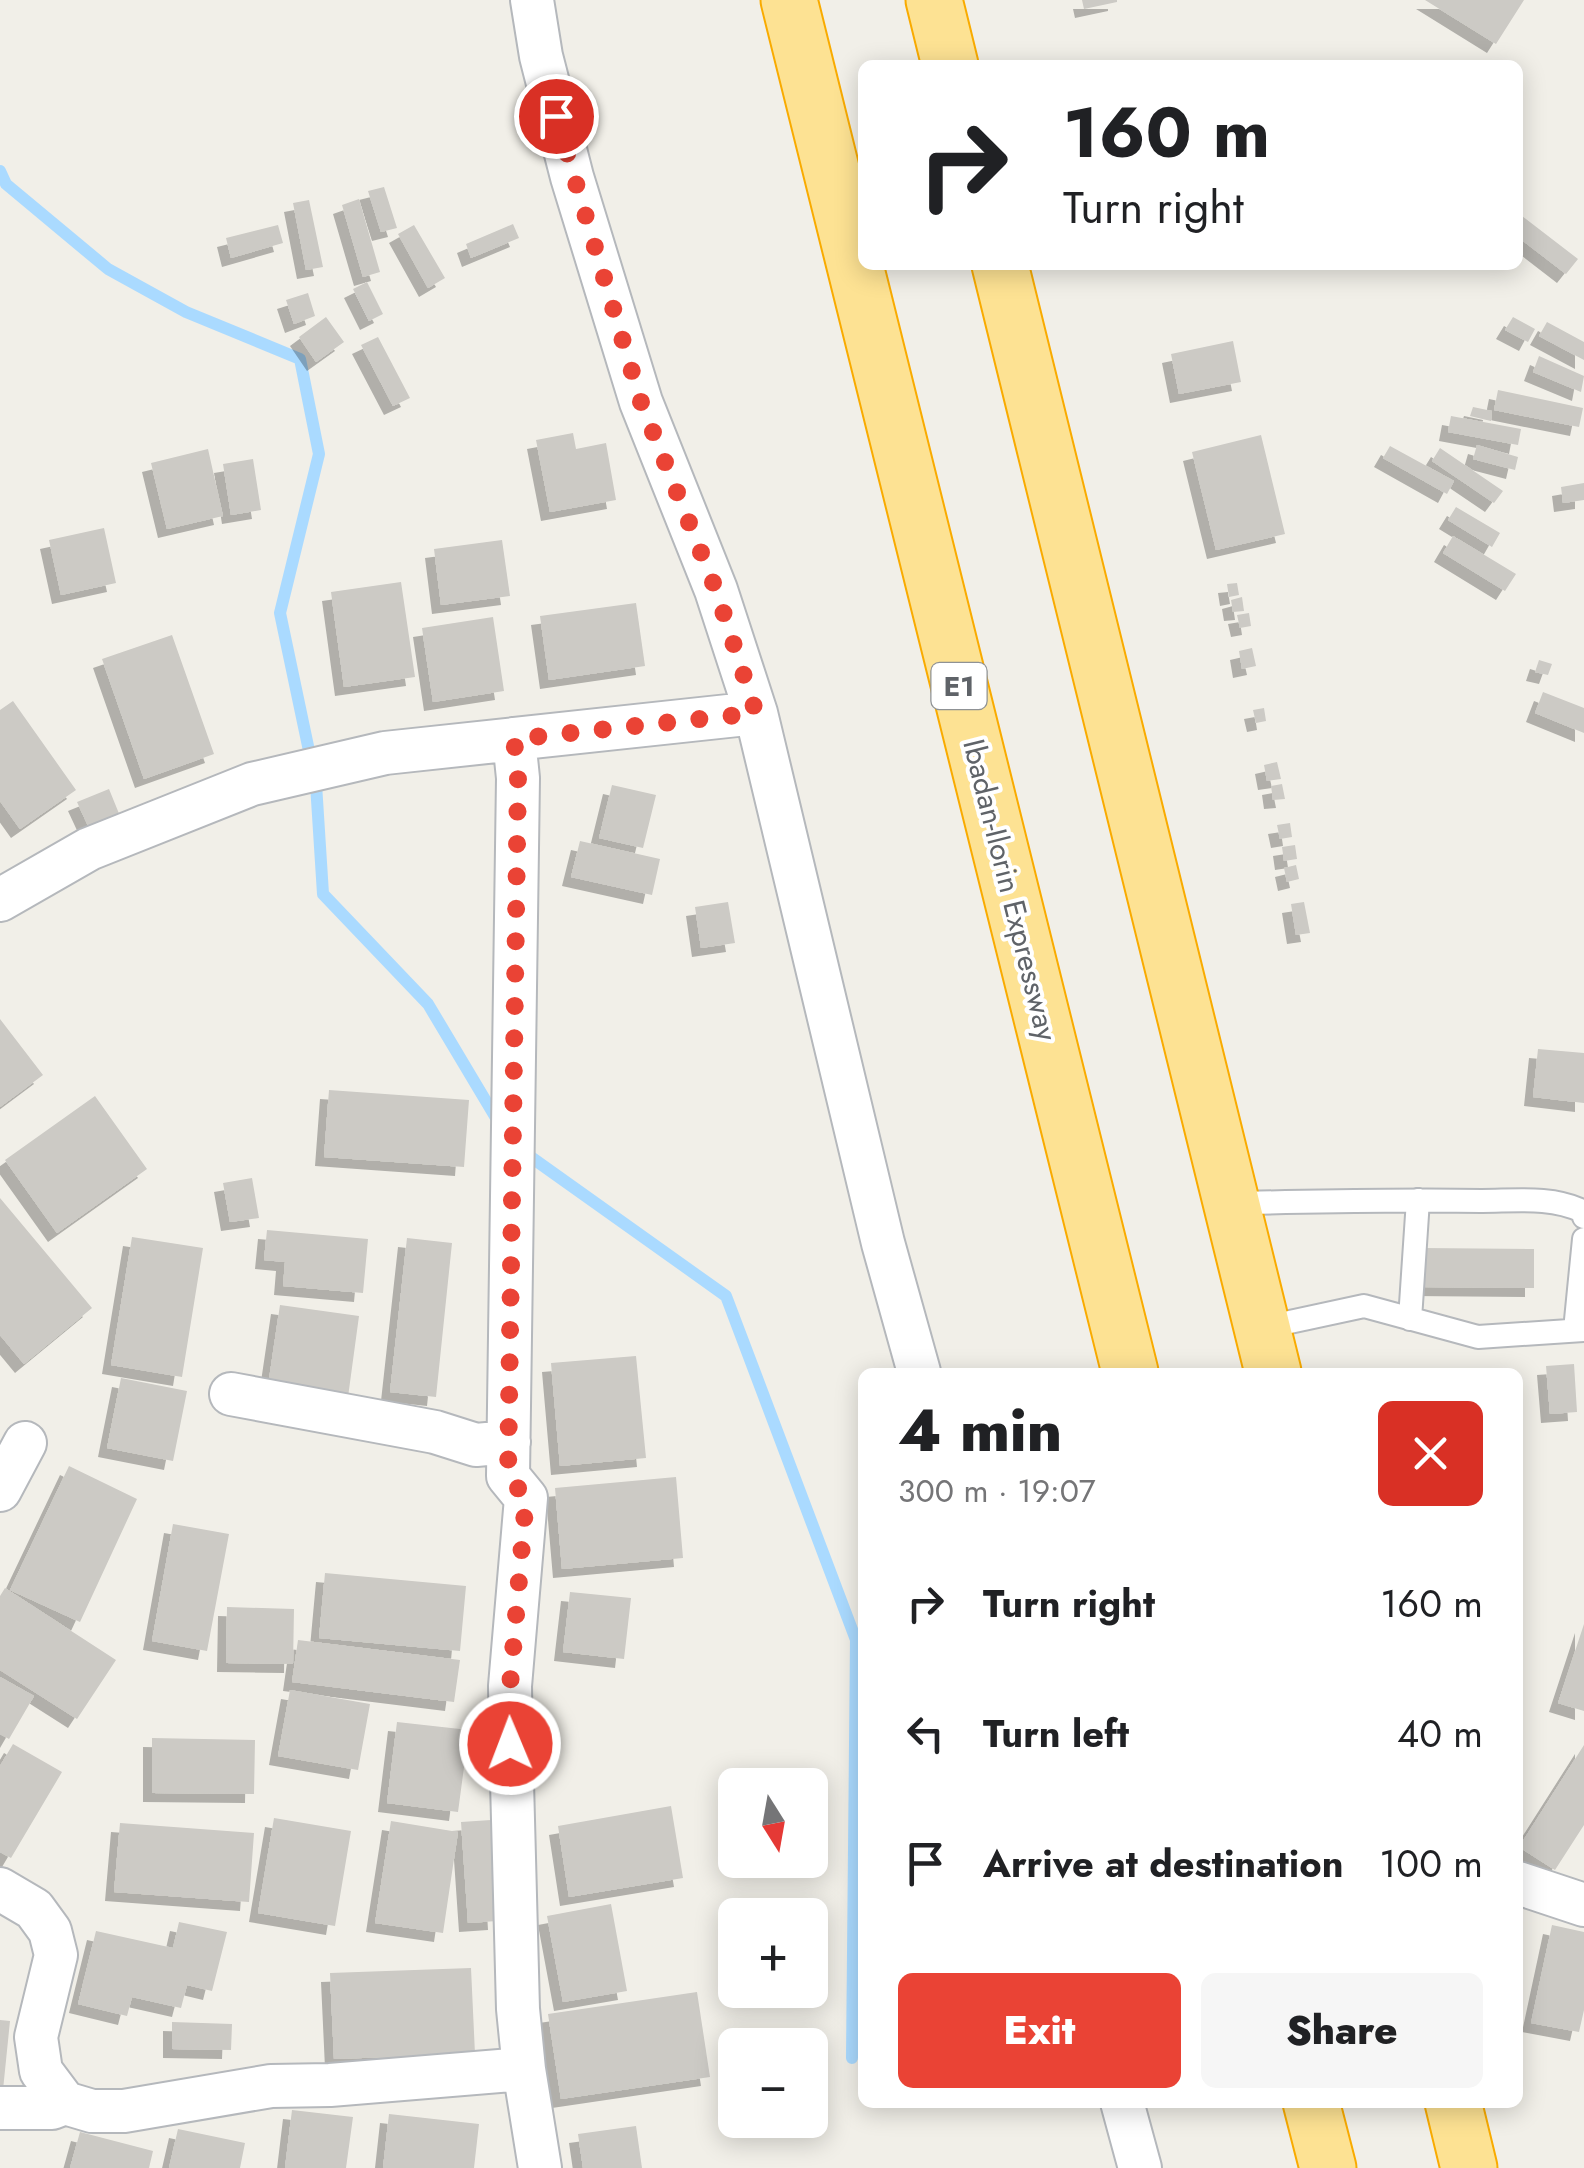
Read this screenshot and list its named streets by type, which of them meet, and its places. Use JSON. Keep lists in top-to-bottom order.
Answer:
{
  "streets": {
    "highway": ["E1", "Ibadan-Ilorin Expressway"]
  },
  "north": "bottom",
  "page": {
    "turn": ["160 m", "Turn right"],
    "heading": ["4 min", "300 m · 19:07"],
    "list": [
      {
        "name": "Turn right",
        "value": "160 m"
      },
      {
        "name": "Turn left",
        "value": "40 m"
      },
      {
        "name": "Arrive at destination",
        "value": "100 m"
      }
    ],
    "map_buttons": ["+", "−"],
    "buttons": ["Exit", "Share"]
  }
}
